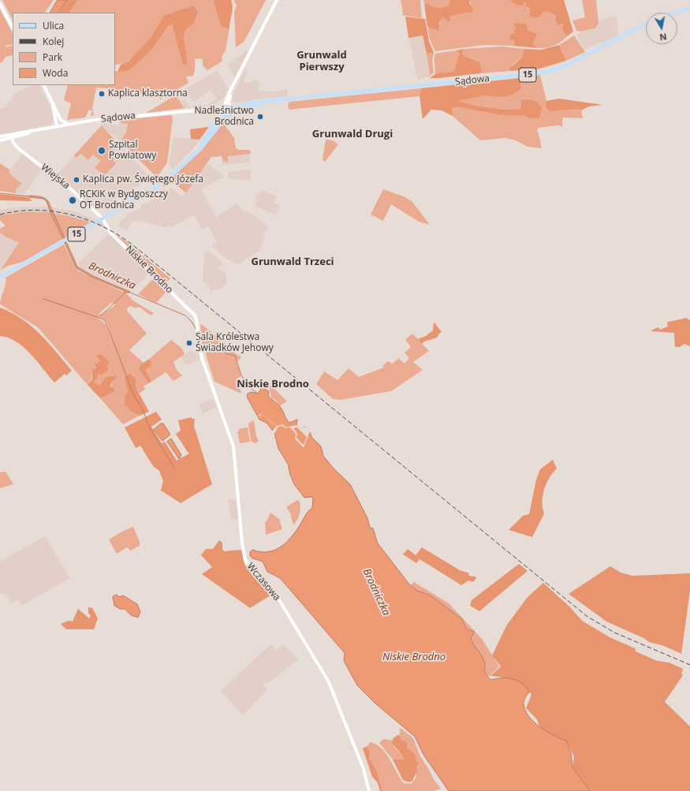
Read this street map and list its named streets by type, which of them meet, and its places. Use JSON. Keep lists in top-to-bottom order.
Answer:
{
  "streets": {
    "main road": ["15", "Sądowa"],
    "street": ["Wiejska", "Niskie Brodno", "Wczasowa"]
  },
  "crossings": [
    ["15", "Sądowa"],
    ["Sądowa", "Wiejska"],
    ["Wiejska", "Niskie Brodno"],
    ["Niskie Brodno", "Wczasowa"]
  ],
  "districts": [
    "Grunwald Pierwszy",
    "Grunwald Drugi",
    "Grunwald Trzeci",
    "Niskie Brodno"
  ],
  "water": ["Brodniczka", "Niskie Brodno"],
  "places": [
    "Kaplica klasztorna",
    "Nadleśnictwo Brodnica",
    "Szpital Powiatowy",
    "Kaplica pw. Świętego Józefa",
    "RCKiK w Bydgoszczy OT Brodnica",
    "Sala Królestwa Świadków Jehowy"
  ],
  "legend": [
    "Ulica",
    "Kolej",
    "Park",
    "Woda"
  ],
  "north": "bottom"
}
